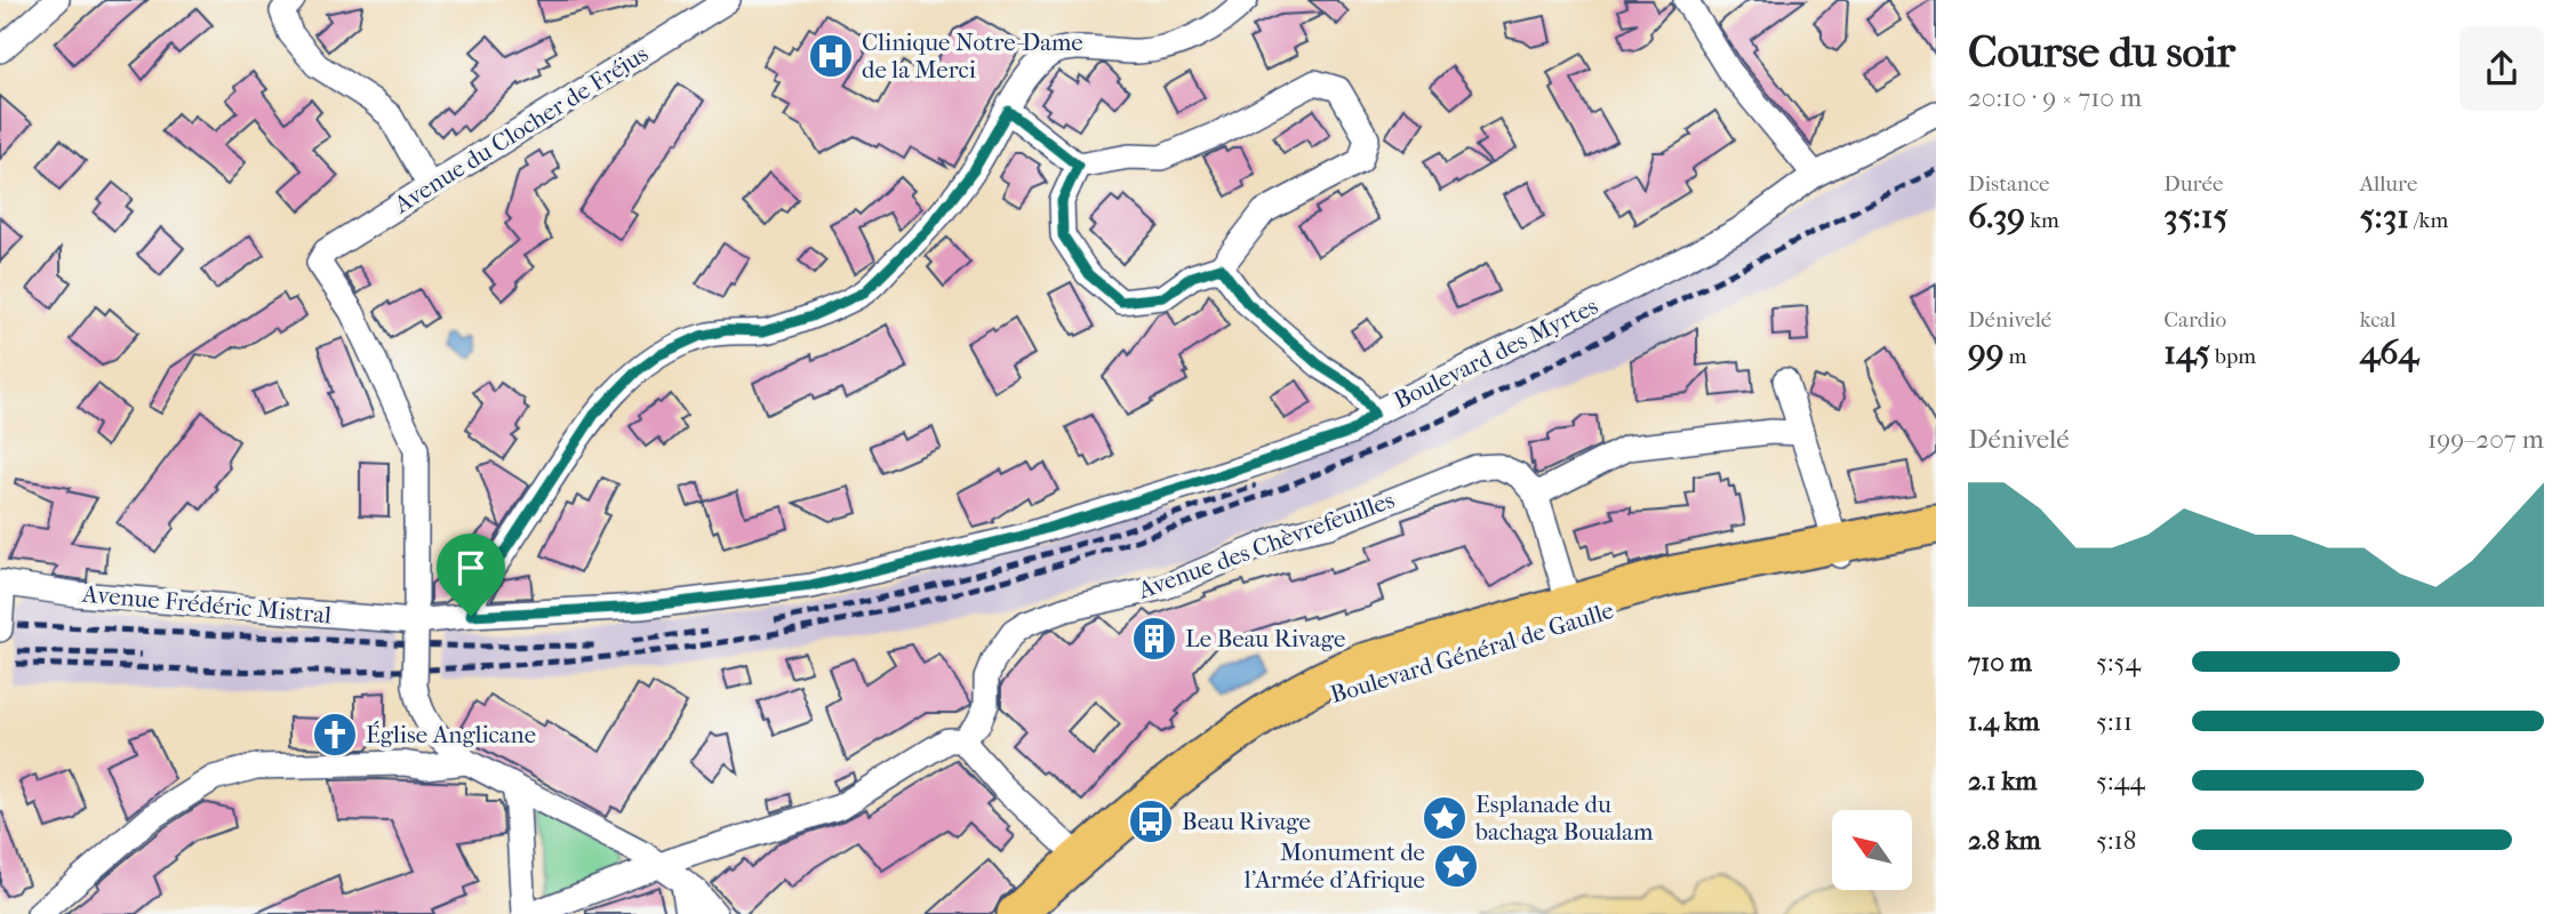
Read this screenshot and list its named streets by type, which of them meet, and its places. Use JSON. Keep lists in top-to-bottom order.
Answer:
{
  "streets": {
    "main road": ["Boulevard Général de Gaulle"],
    "street": [
      "Avenue du Clocher de Fréjus",
      "Boulevard des Myrtes",
      "Avenue des Chèvrefeuilles",
      "Avenue Frédéric Mistral"
    ]
  },
  "crossings": [
    ["Avenue du Clocher de Fréjus", "Boulevard des Myrtes"],
    ["Avenue du Clocher de Fréjus", "Avenue Frédéric Mistral"],
    ["Boulevard des Myrtes", "Avenue Frédéric Mistral"]
  ],
  "places": {
    "hospital": ["Clinique Notre-Dame de la Merci"],
    "building": ["Le Beau Rivage"],
    "church": ["Église Anglicane"],
    "place": ["Esplanade du bachaga Boualam", "Monument de l'Armée d'Afrique"],
    "bus stop": ["Beau Rivage"]
  },
  "north": "top left",
  "page": {
    "heading": ["Course du soir", "20:10 · 9 × 710 m"],
    "stats": [
      ["Distance", "6.39 km"],
      ["Durée", "35:15"],
      ["Allure", "5:31 /km"],
      ["Dénivelé", "99 m"],
      ["Cardio", "145 bpm"],
      ["kcal", "464"]
    ],
    "chart": ["Dénivelé", "199–207 m"],
    "list": [
      {
        "name": "710 m",
        "note": "5:54"
      },
      {
        "name": "1.4 km",
        "note": "5:11"
      },
      {
        "name": "2.1 km",
        "note": "5:44"
      },
      {
        "name": "2.8 km",
        "note": "5:18"
      }
    ]
  }
}
